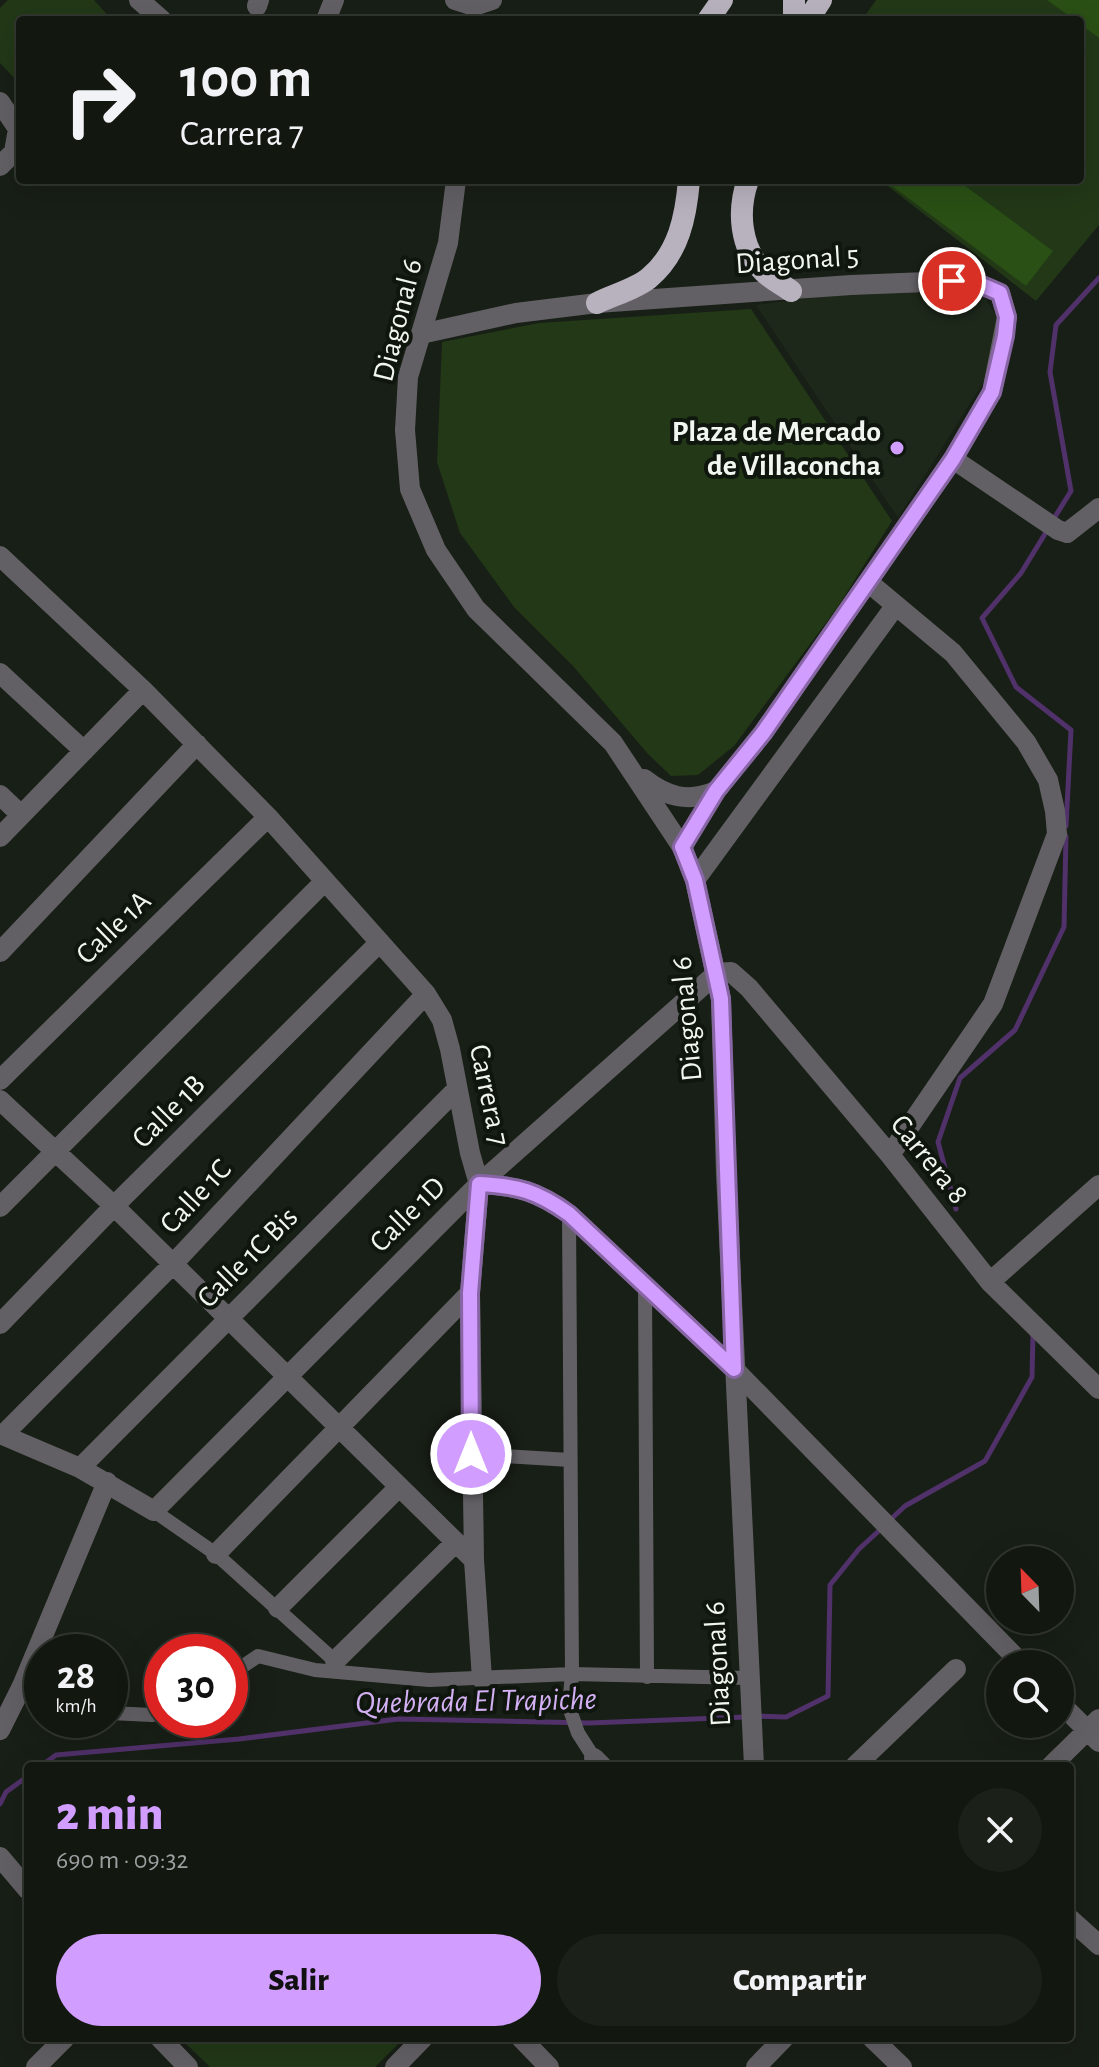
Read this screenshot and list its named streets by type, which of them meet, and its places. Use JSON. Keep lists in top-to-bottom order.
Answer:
{
  "streets": {
    "street": [
      "Diagonal 5",
      "Diagonal 6",
      "Calle 1A",
      "Carrera 7",
      "Calle 1B",
      "Carrera 8",
      "Calle 1C",
      "Calle 1D",
      "Calle 1C Bis"
    ]
  },
  "crossings": [
    ["Diagonal 5", "Diagonal 6"],
    ["Diagonal 6", "Carrera 7"],
    ["Diagonal 6", "Carrera 8"],
    ["Diagonal 6", "Calle 1D"],
    ["Calle 1A", "Carrera 7"],
    ["Carrera 7", "Calle 1B"],
    ["Carrera 7", "Calle 1C"],
    ["Carrera 7", "Calle 1D"],
    ["Carrera 7", "Calle 1C Bis"],
    ["Carrera 8", "Calle 1D"]
  ],
  "water": ["Quebrada El Trapiche"],
  "places": ["Plaza de Mercado de Villaconcha"],
  "north": "top left",
  "page": {
    "turn": ["100 m", "Carrera 7"],
    "speed": "28 km/h",
    "limit": "30",
    "heading": ["2 min", "690 m · 09:32"],
    "buttons": ["Salir", "Compartir"]
  }
}
